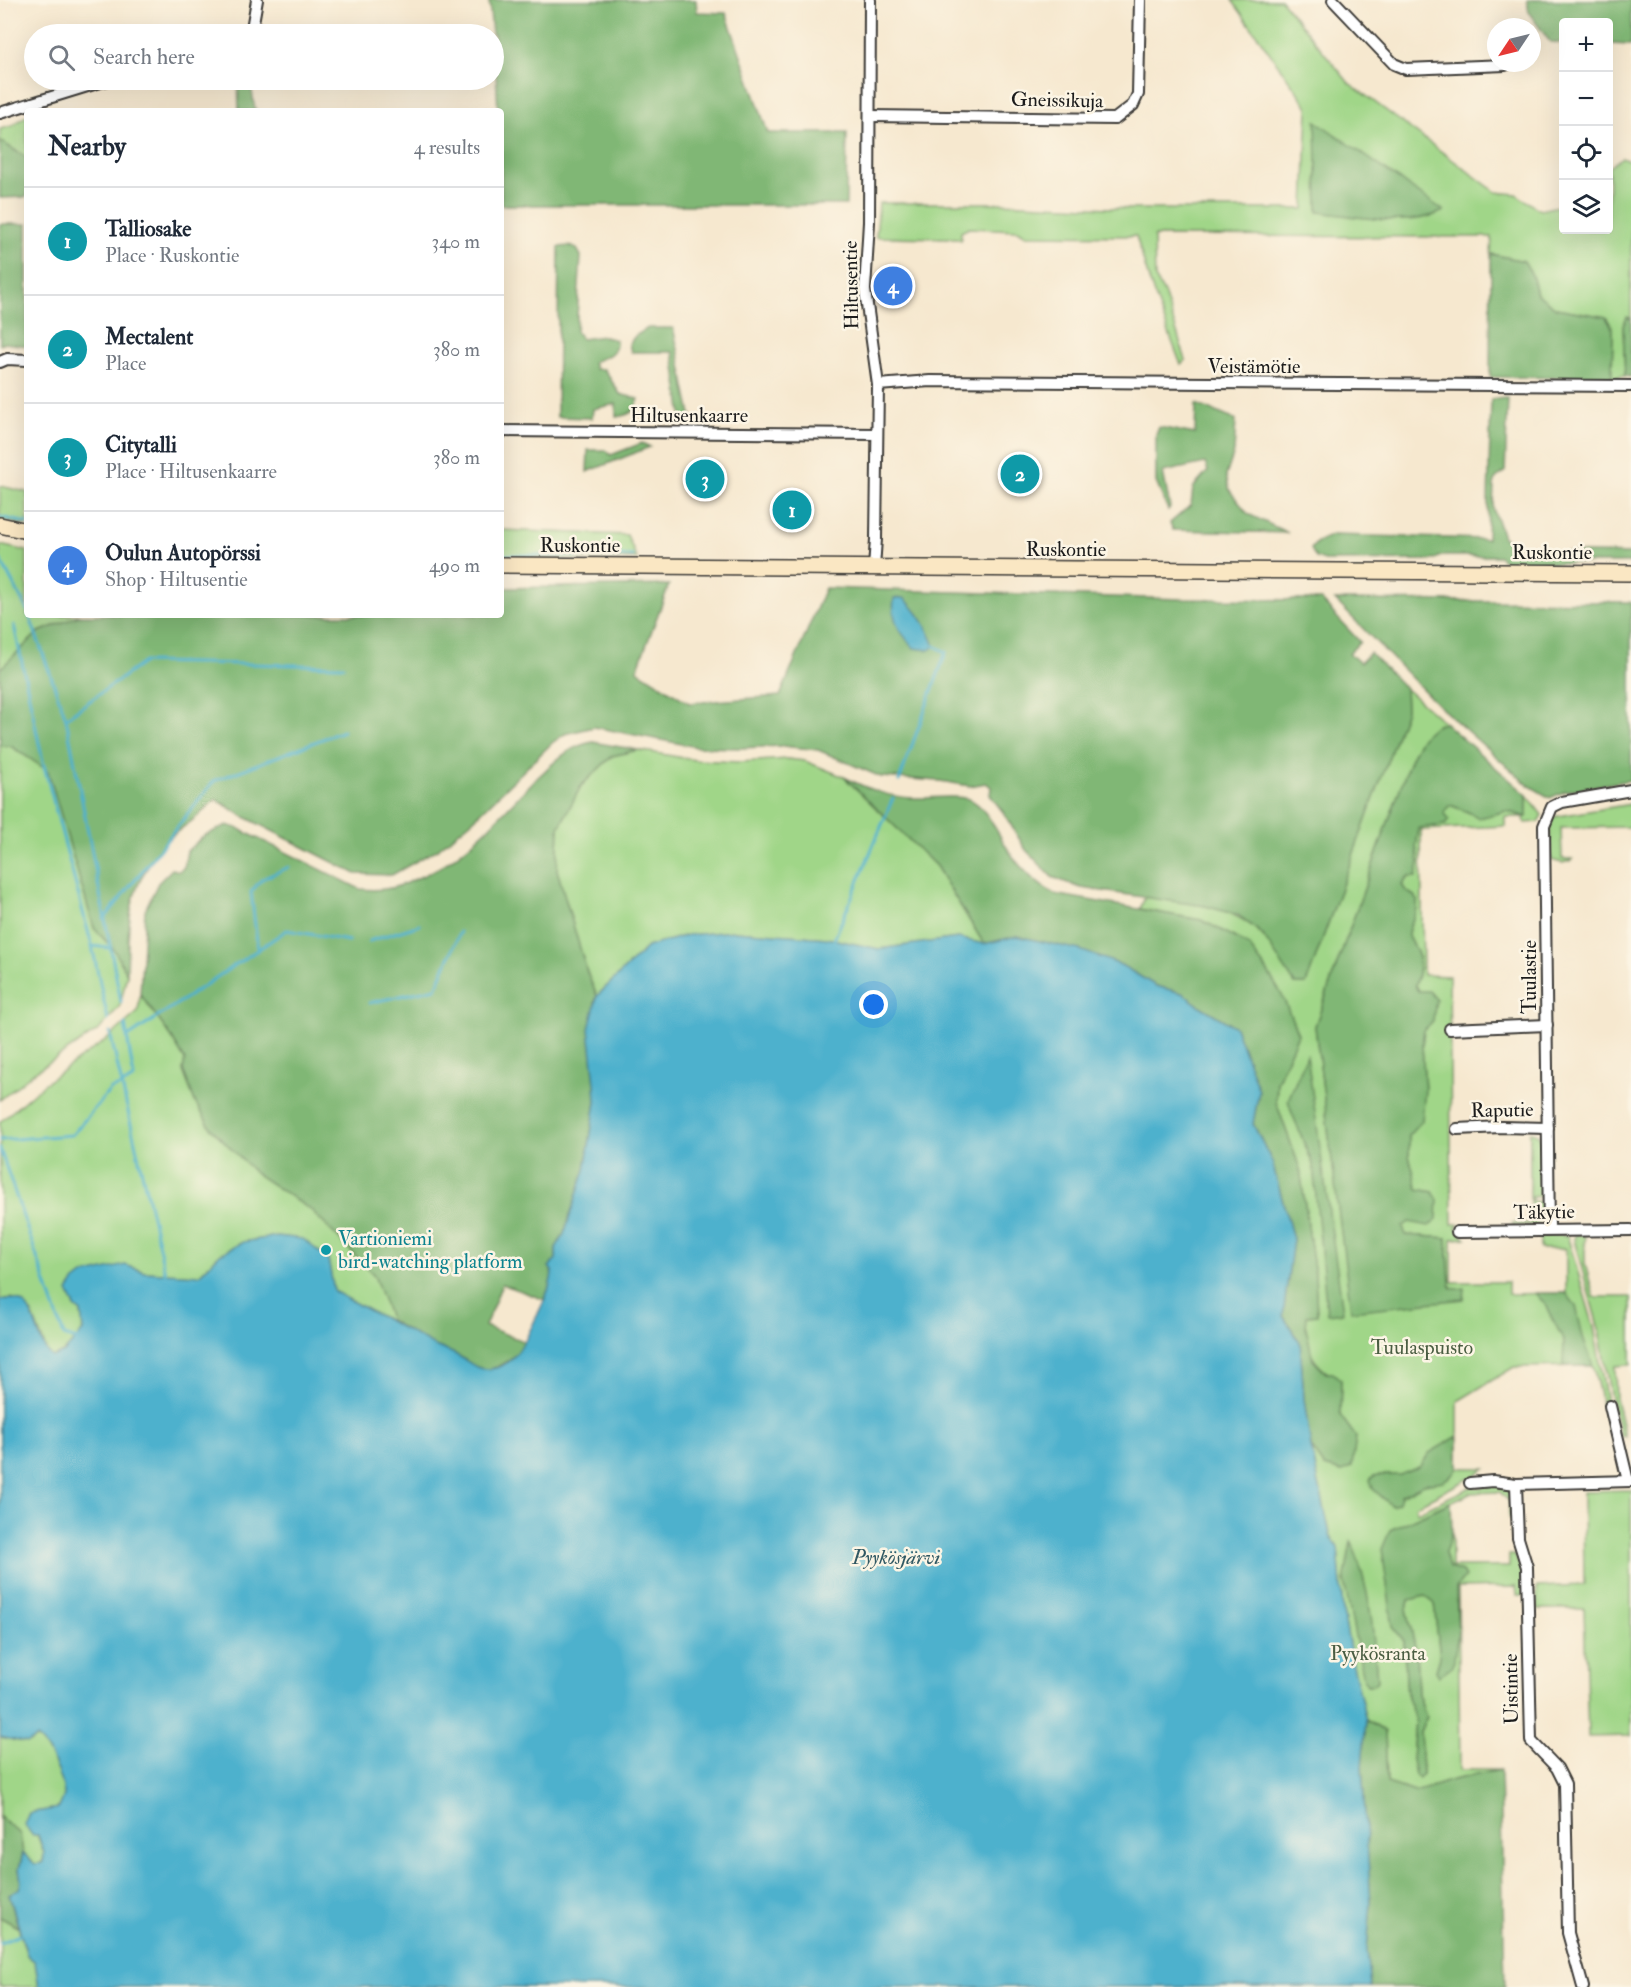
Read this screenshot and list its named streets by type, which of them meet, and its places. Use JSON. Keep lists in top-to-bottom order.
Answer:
{
  "streets": {
    "main road": ["Ruskontie"],
    "street": [
      "Gneissikuja",
      "Hiltusentie",
      "Veistämötie",
      "Hiltusenkaarre",
      "Tuulastie",
      "Raputie",
      "Täkytie",
      "Uistintie"
    ]
  },
  "crossings": [
    ["Gneissikuja", "Hiltusentie"],
    ["Hiltusentie", "Veistämötie"],
    ["Hiltusentie", "Hiltusenkaarre"],
    ["Hiltusentie", "Ruskontie"],
    ["Tuulastie", "Raputie"],
    ["Tuulastie", "Täkytie"]
  ],
  "water": ["Pyykösjärvi"],
  "parks": ["Tuulaspuisto", "Pyykösranta"],
  "places": ["Vartioniemi bird-watching platform"],
  "north": "bottom left",
  "page": {
    "map_buttons": ["+", "−"],
    "search": "Search here",
    "heading": ["Nearby", "4 results"],
    "list": [
      {
        "mark": "1",
        "name": "Talliosake",
        "note": "Place · Ruskontie",
        "value": "340 m"
      },
      {
        "mark": "2",
        "name": "Mectalent",
        "note": "Place",
        "value": "380 m"
      },
      {
        "mark": "3",
        "name": "Citytalli",
        "note": "Place · Hiltusenkaarre",
        "value": "380 m"
      },
      {
        "mark": "4",
        "name": "Oulun Autopörssi",
        "note": "Shop · Hiltusentie",
        "value": "490 m"
      }
    ],
    "pins": [
      "4",
      "2",
      "3",
      "1"
    ]
  }
}
